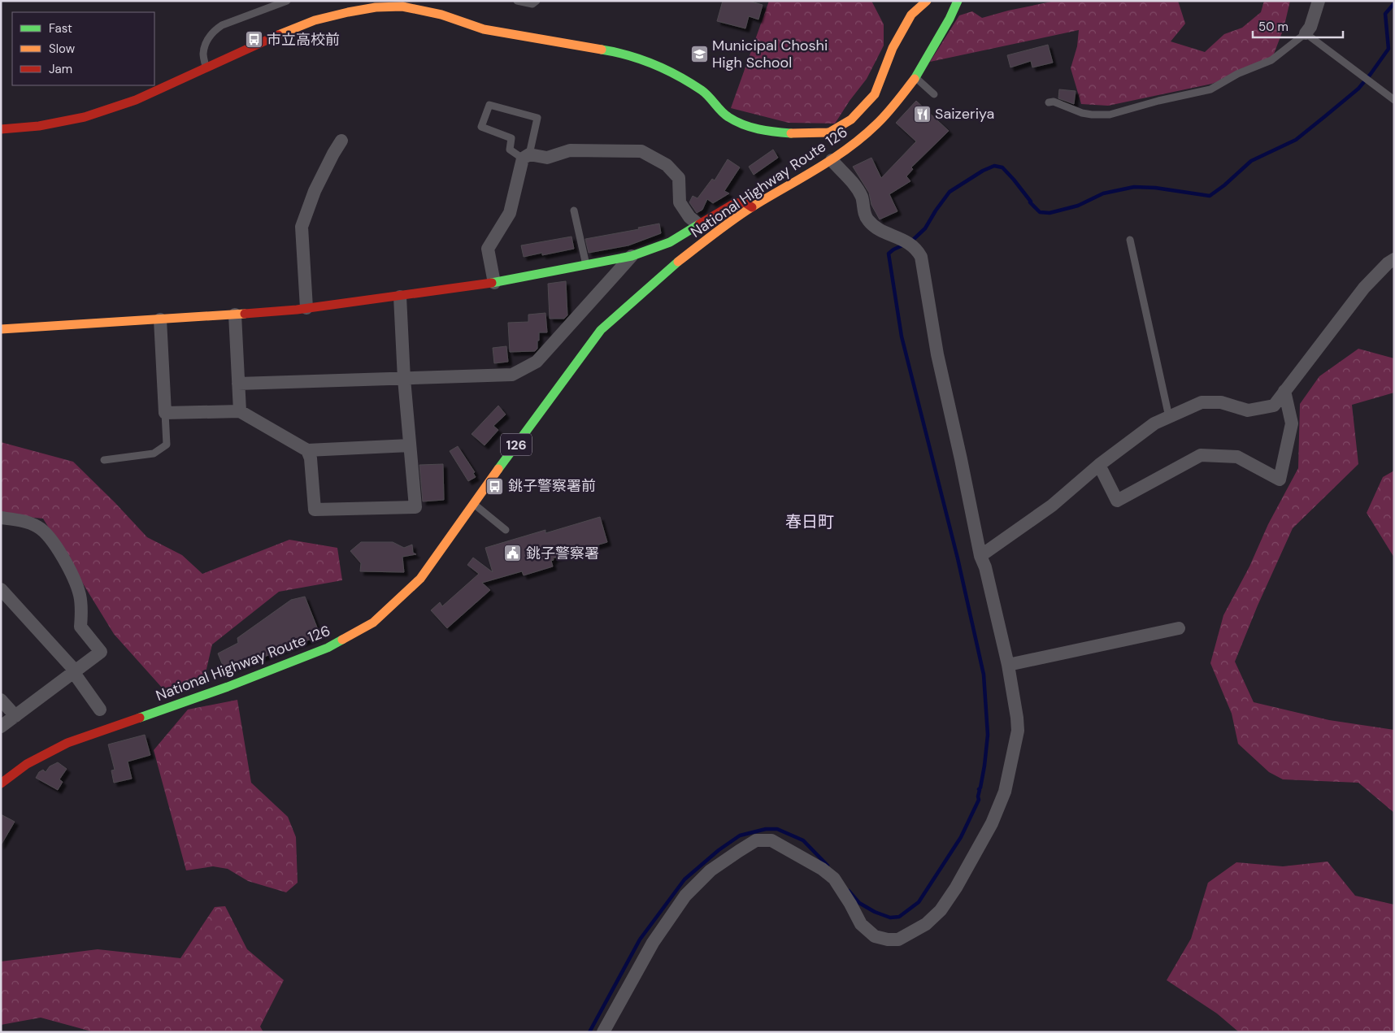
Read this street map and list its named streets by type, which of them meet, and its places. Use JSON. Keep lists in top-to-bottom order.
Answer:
{
  "streets": {
    "main road": ["National Highway Route 126", "126"]
  },
  "districts": ["春日町"],
  "places": {
    "bus stop": ["市立高校前", "銚子警察署前"],
    "school or university": ["Municipal Choshi High School"],
    "restaurant": ["Saizeriya"],
    "public building": ["銚子警察署"]
  },
  "legend": ["Fast", "Slow", "Jam"],
  "scale_bar": "50 m"
}
